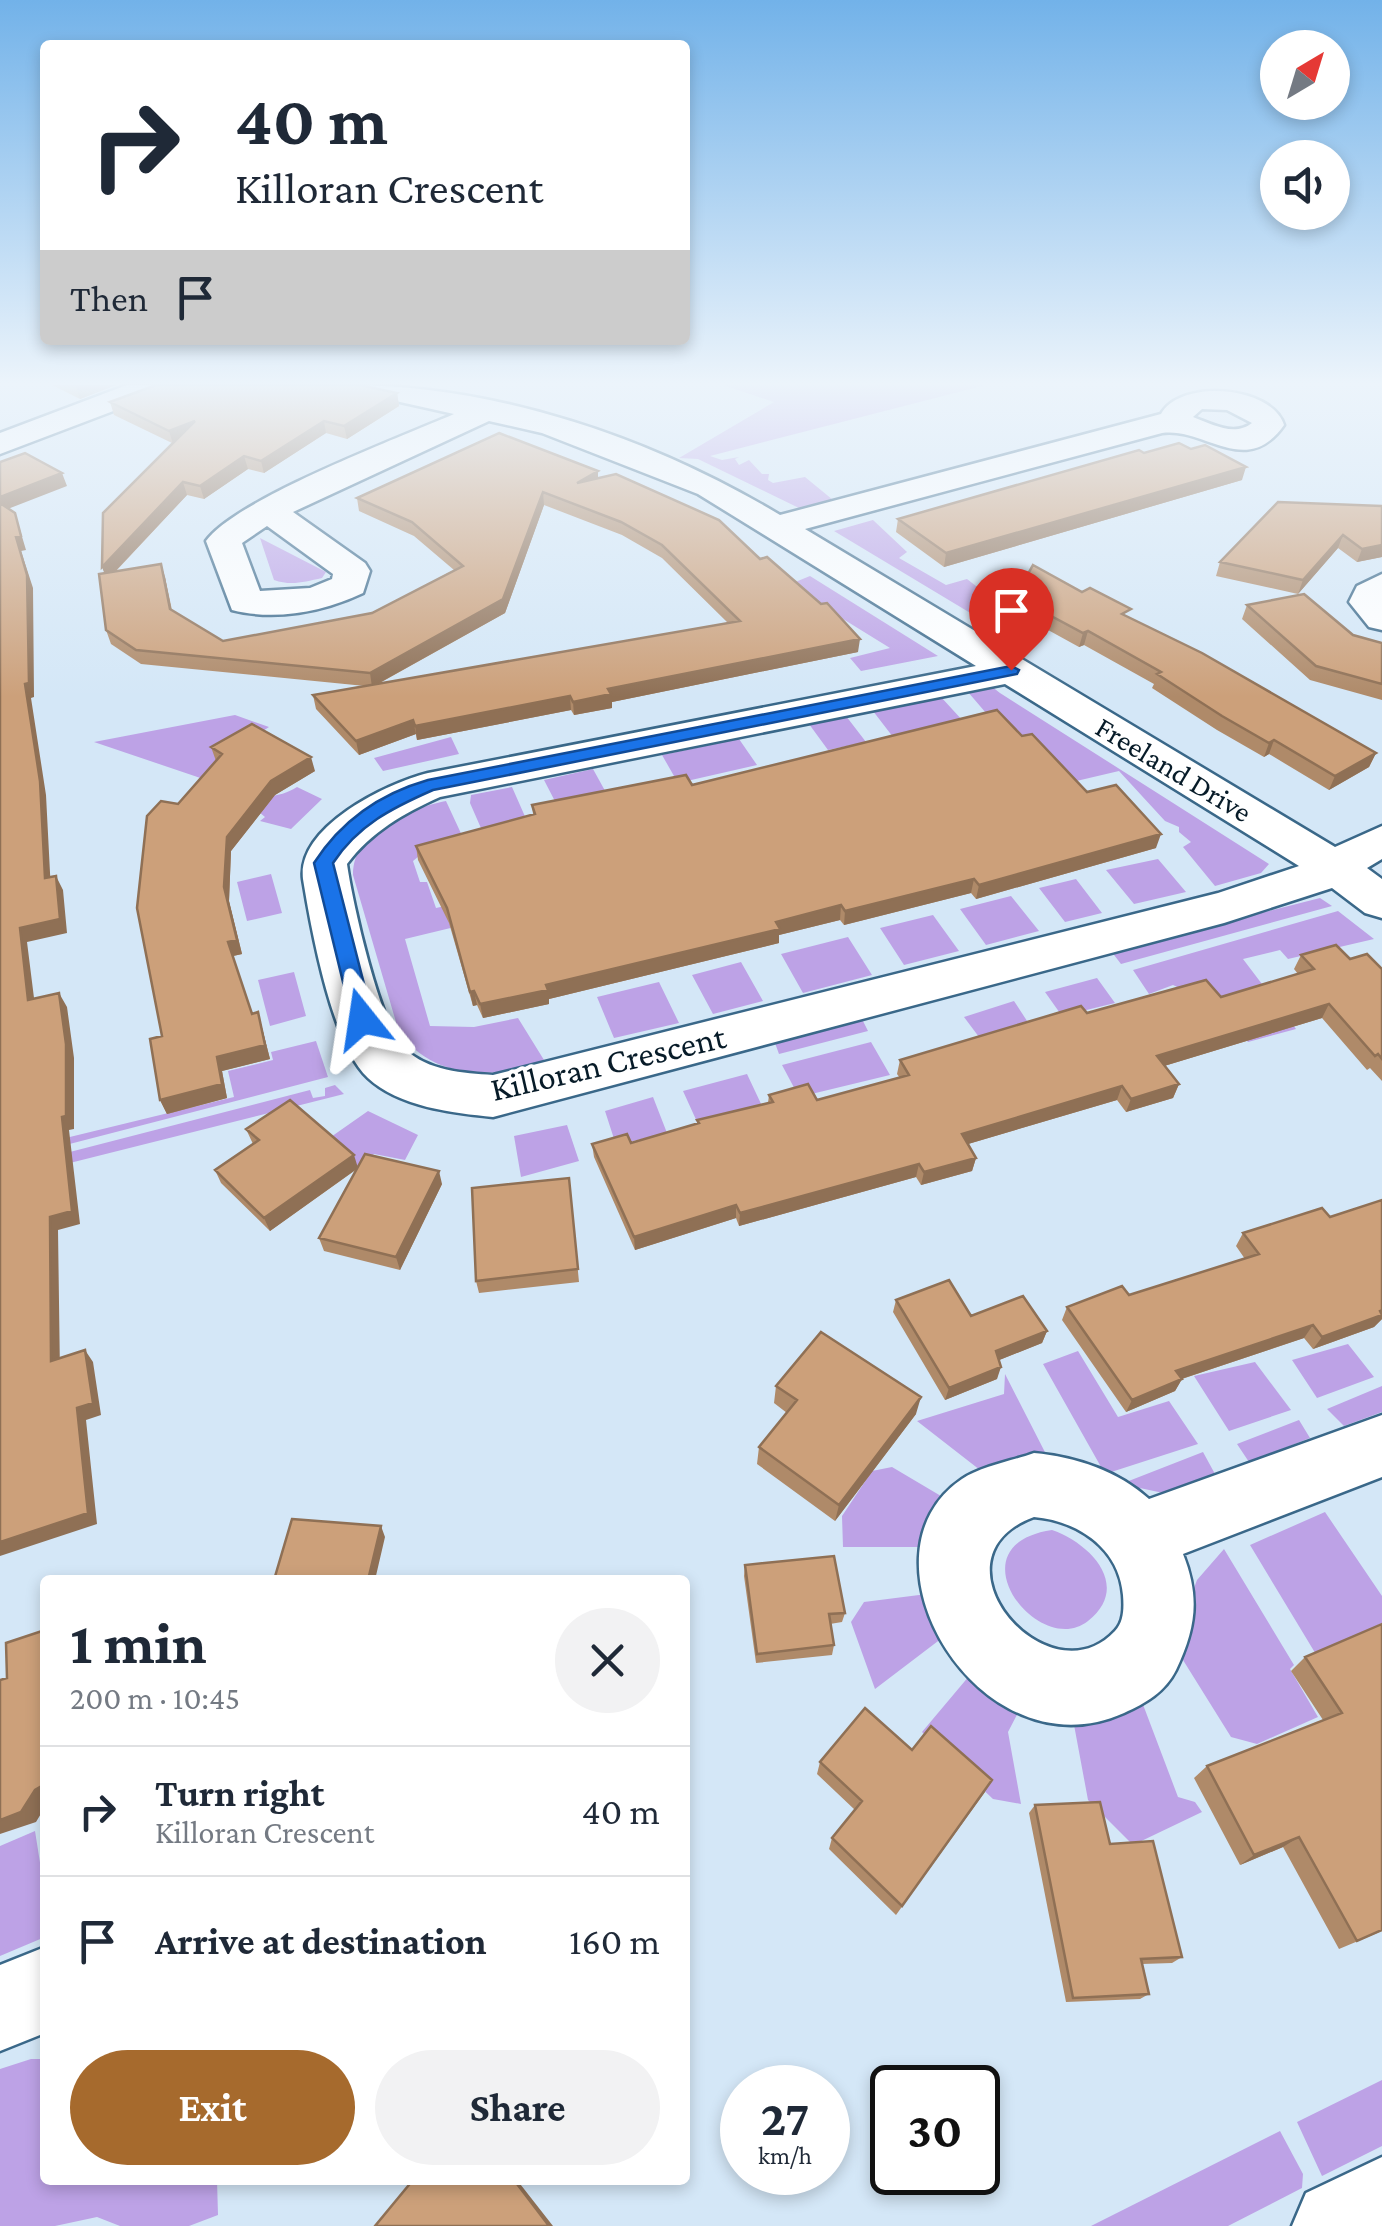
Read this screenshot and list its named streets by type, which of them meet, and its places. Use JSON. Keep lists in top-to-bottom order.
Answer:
{
  "streets": {
    "street": ["Freeland Drive", "Killoran Crescent"]
  },
  "crossings": [
    ["Freeland Drive", "Killoran Crescent"]
  ],
  "north": "top right",
  "page": {
    "turn": ["40 m", "Killoran Crescent"],
    "then": "Then",
    "heading": ["1 min", "200 m · 10:45"],
    "list": [
      {
        "name": "Turn right",
        "note": "Killoran Crescent",
        "value": "40 m"
      },
      {
        "name": "Arrive at destination",
        "value": "160 m"
      }
    ],
    "buttons": ["Exit", "Share"],
    "speed": "27 km/h",
    "limit": "30"
  }
}
